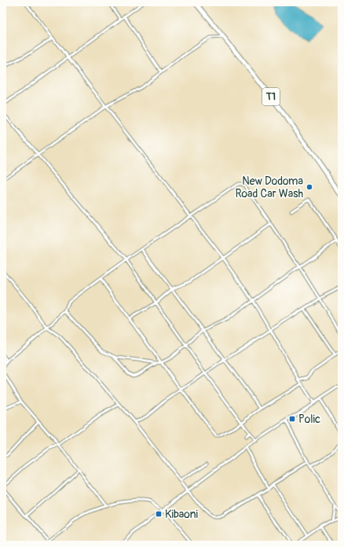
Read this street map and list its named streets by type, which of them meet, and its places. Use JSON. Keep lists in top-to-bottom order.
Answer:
{
  "streets": {
    "highway": ["T1"]
  },
  "places": {
    "other": ["New Dodoma Road Car Wash"],
    "transit": ["Polic", "Kibaoni"]
  }
}
